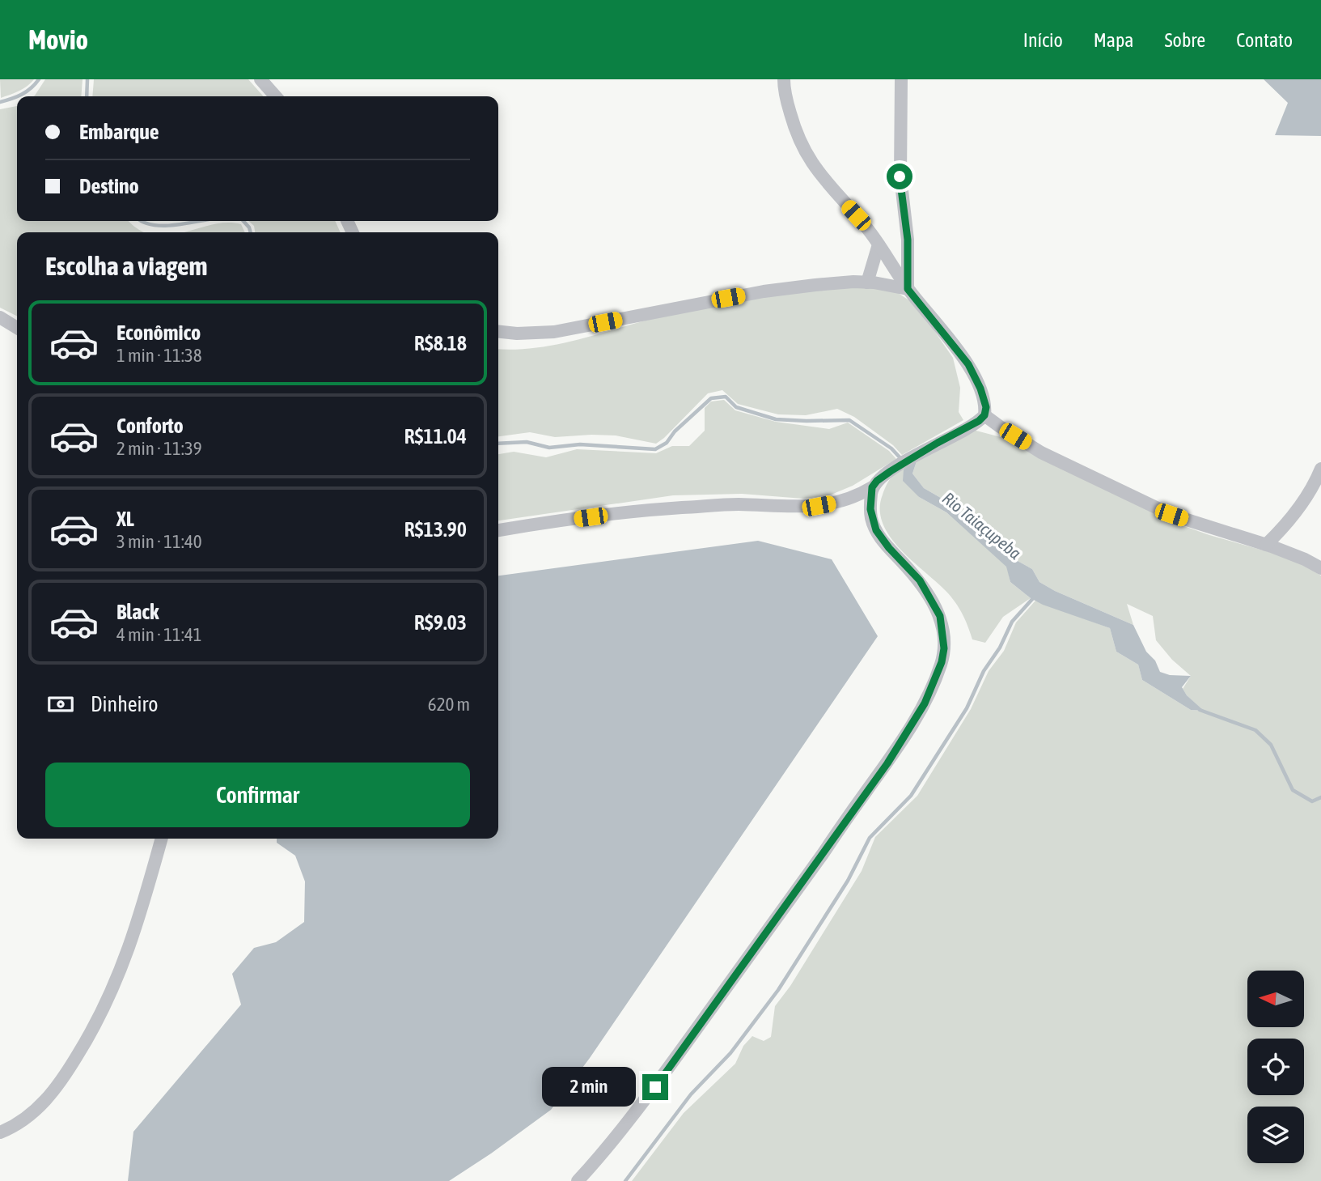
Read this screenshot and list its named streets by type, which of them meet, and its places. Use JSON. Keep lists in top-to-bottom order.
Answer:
{
  "water": ["Rio Taiaçupeba"],
  "north": "left",
  "page": {
    "header": "Movio",
    "nav": [
      "Início",
      "Mapa",
      "Sobre",
      "Contato"
    ],
    "banner": ["Embarque", "Destino"],
    "heading": "Escolha a viagem",
    "list": [
      {
        "name": "Econômico",
        "note": "1 min · 11:38",
        "value": "R$8.18"
      },
      {
        "name": "Conforto",
        "note": "2 min · 11:39",
        "value": "R$11.04"
      },
      {
        "name": "XL",
        "note": "3 min · 11:40",
        "value": "R$13.90"
      },
      {
        "name": "Black",
        "note": "4 min · 11:41",
        "value": "R$9.03"
      }
    ],
    "pay": ["Dinheiro", "620 m"],
    "buttons": "Confirmar",
    "bubble": "2 min"
  }
}
